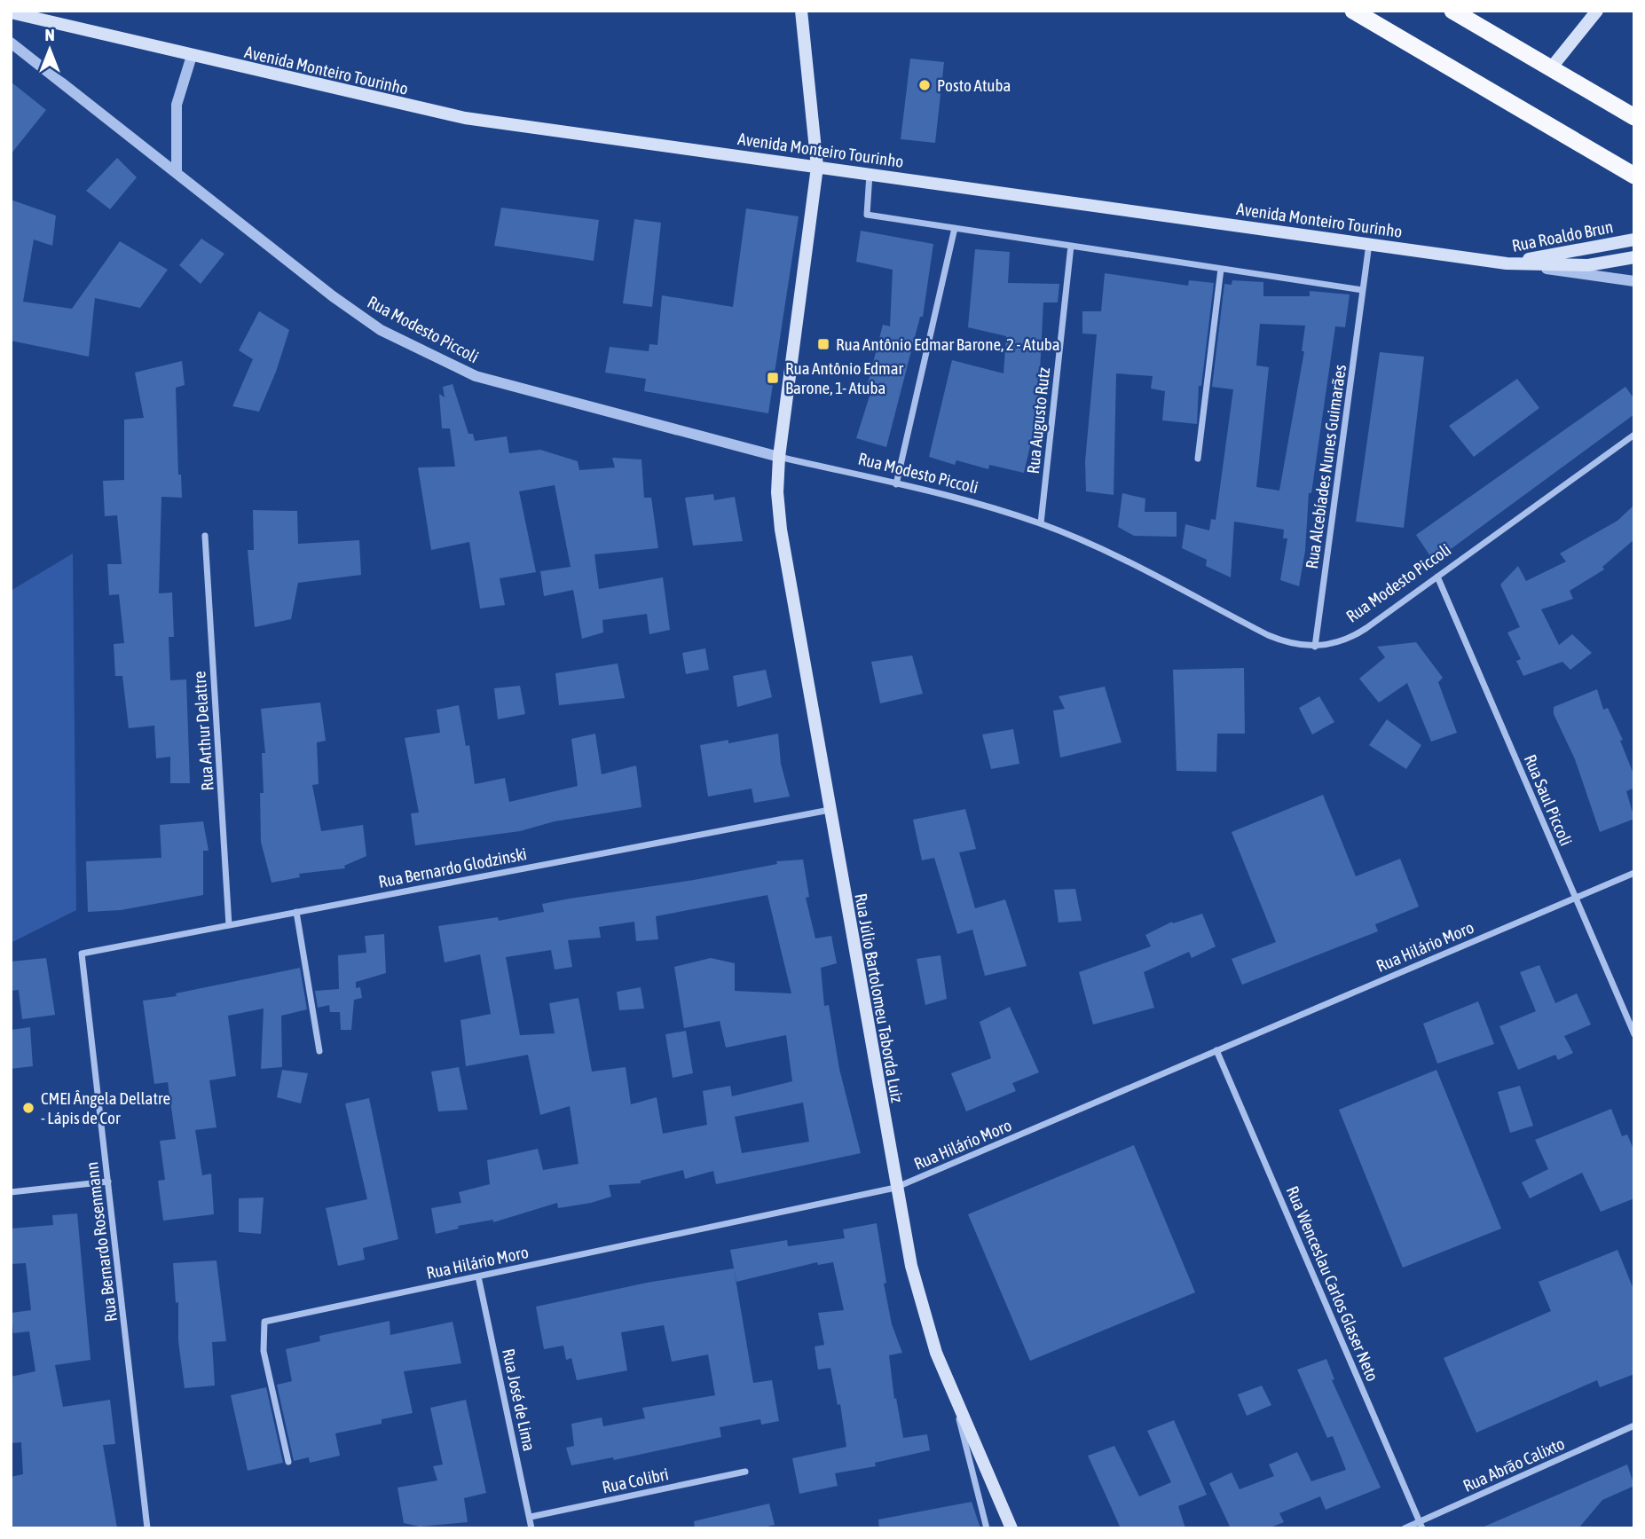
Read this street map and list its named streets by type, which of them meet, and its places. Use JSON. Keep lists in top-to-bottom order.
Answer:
{
  "streets": {
    "main road": ["Avenida Monteiro Tourinho", "Rua Roaldo Brun", "Rua Júlio Bartolomeu Taborda Luiz"],
    "street": [
      "Rua Modesto Piccoli",
      "Rua Augusto Rutz",
      "Rua Alcebíades Nunes Guimarães",
      "Rua Arthur Delattre",
      "Rua Saul Piccoli",
      "Rua Bernardo Glodzinski",
      "Rua Hilário Moro",
      "Rua Bernardo Rosenmann",
      "Rua Wenceslau Carlos Glaser Neto",
      "Rua José de Lima",
      "Rua Abrão Calixto",
      "Rua Colibri"
    ]
  },
  "crossings": [
    ["Avenida Monteiro Tourinho", "Rua Roaldo Brun"],
    ["Avenida Monteiro Tourinho", "Rua Alcebíades Nunes Guimarães"],
    ["Avenida Monteiro Tourinho", "Rua Júlio Bartolomeu Taborda Luiz"],
    ["Rua Modesto Piccoli", "Rua Augusto Rutz"],
    ["Rua Modesto Piccoli", "Rua Alcebíades Nunes Guimarães"],
    ["Rua Modesto Piccoli", "Rua Saul Piccoli"],
    ["Rua Modesto Piccoli", "Rua Júlio Bartolomeu Taborda Luiz"],
    ["Rua Arthur Delattre", "Rua Bernardo Glodzinski"],
    ["Rua Saul Piccoli", "Rua Hilário Moro"],
    ["Rua Bernardo Glodzinski", "Rua Júlio Bartolomeu Taborda Luiz"],
    ["Rua Bernardo Glodzinski", "Rua Bernardo Rosenmann"],
    ["Rua Hilário Moro", "Rua Júlio Bartolomeu Taborda Luiz"],
    ["Rua Hilário Moro", "Rua Wenceslau Carlos Glaser Neto"],
    ["Rua Hilário Moro", "Rua José de Lima"],
    ["Rua Wenceslau Carlos Glaser Neto", "Rua Abrão Calixto"],
    ["Rua José de Lima", "Rua Colibri"]
  ],
  "places": {
    "other": ["Posto Atuba", "CMEI Ângela Dellatre - Lápis de Cor"],
    "transit": ["Rua Antônio Edmar Barone, 2 - Atuba", "Rua Antônio Edmar Barone, 1- Atuba"]
  },
  "north": "top"
}
